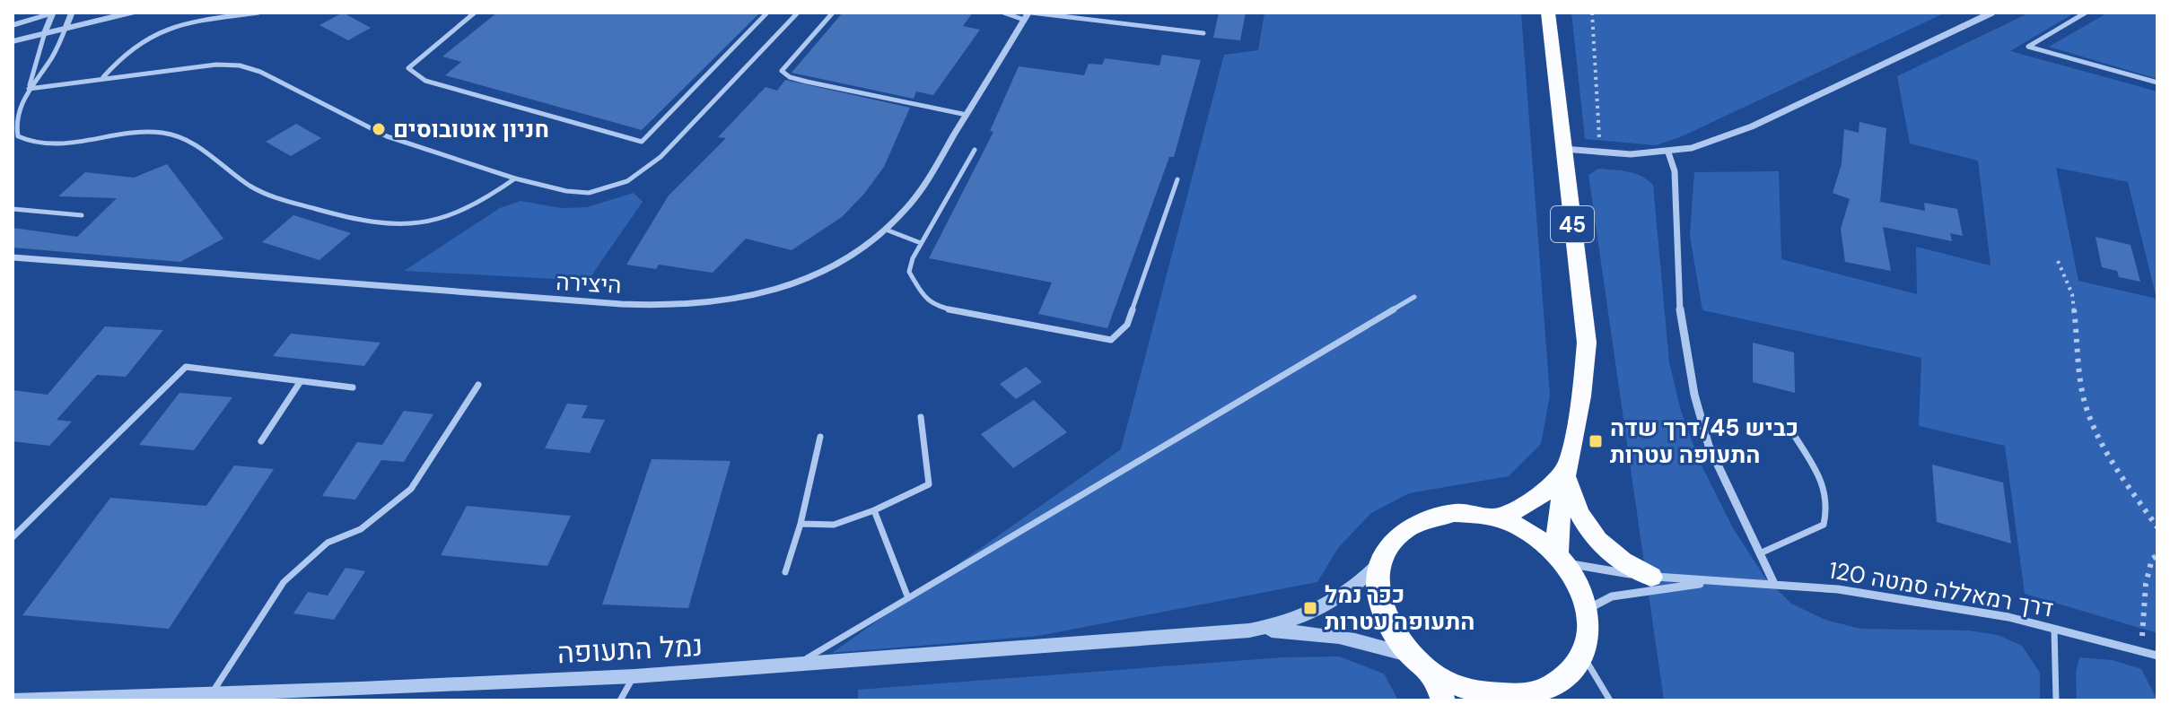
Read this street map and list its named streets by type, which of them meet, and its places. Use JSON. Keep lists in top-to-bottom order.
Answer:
{
  "streets": {
    "highway": ["45"],
    "street": ["היצירה", "דרך רמאללה סמטה 120", "נמל התעופה"]
  },
  "crossings": [
    ["45", "דרך רמאללה סמטה 120"],
    ["45", "נמל התעופה"],
    ["דרך רמאללה סמטה 120", "נמל התעופה"]
  ],
  "places": {
    "other": ["חניון אוטובוסים"],
    "transit": ["כביש 45/דרך שדה התעופה עטרות", "ככר נמל התעופה עטרות"]
  }
}
